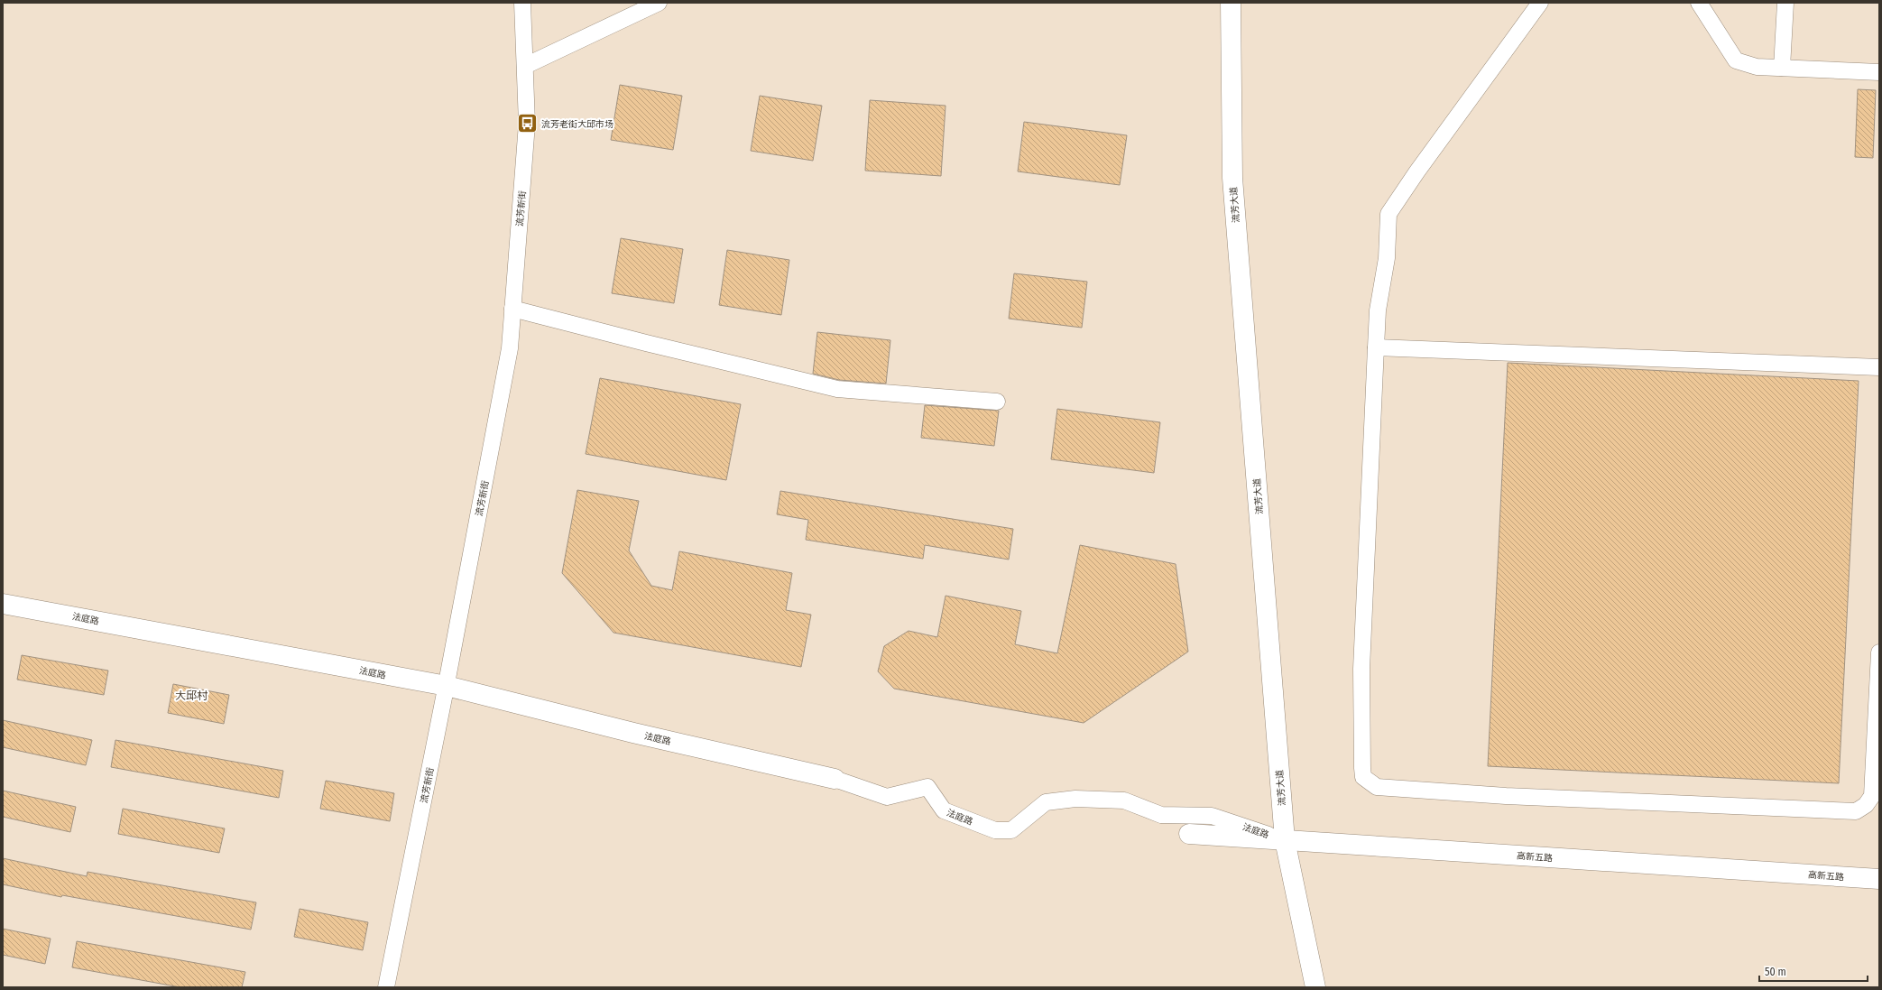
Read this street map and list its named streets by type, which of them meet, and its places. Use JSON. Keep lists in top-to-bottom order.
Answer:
{
  "streets": {
    "main road": ["流芳大道", "法庭路", "高新五路"],
    "street": ["流芳新街"]
  },
  "crossings": [
    ["流芳大道", "法庭路"],
    ["流芳大道", "高新五路"],
    ["流芳新街", "法庭路"],
    ["法庭路", "高新五路"]
  ],
  "districts": ["大邱村"],
  "places": {
    "bus stop": ["流芳老街大邱市场"]
  },
  "scale_bar": "50 m"
}
